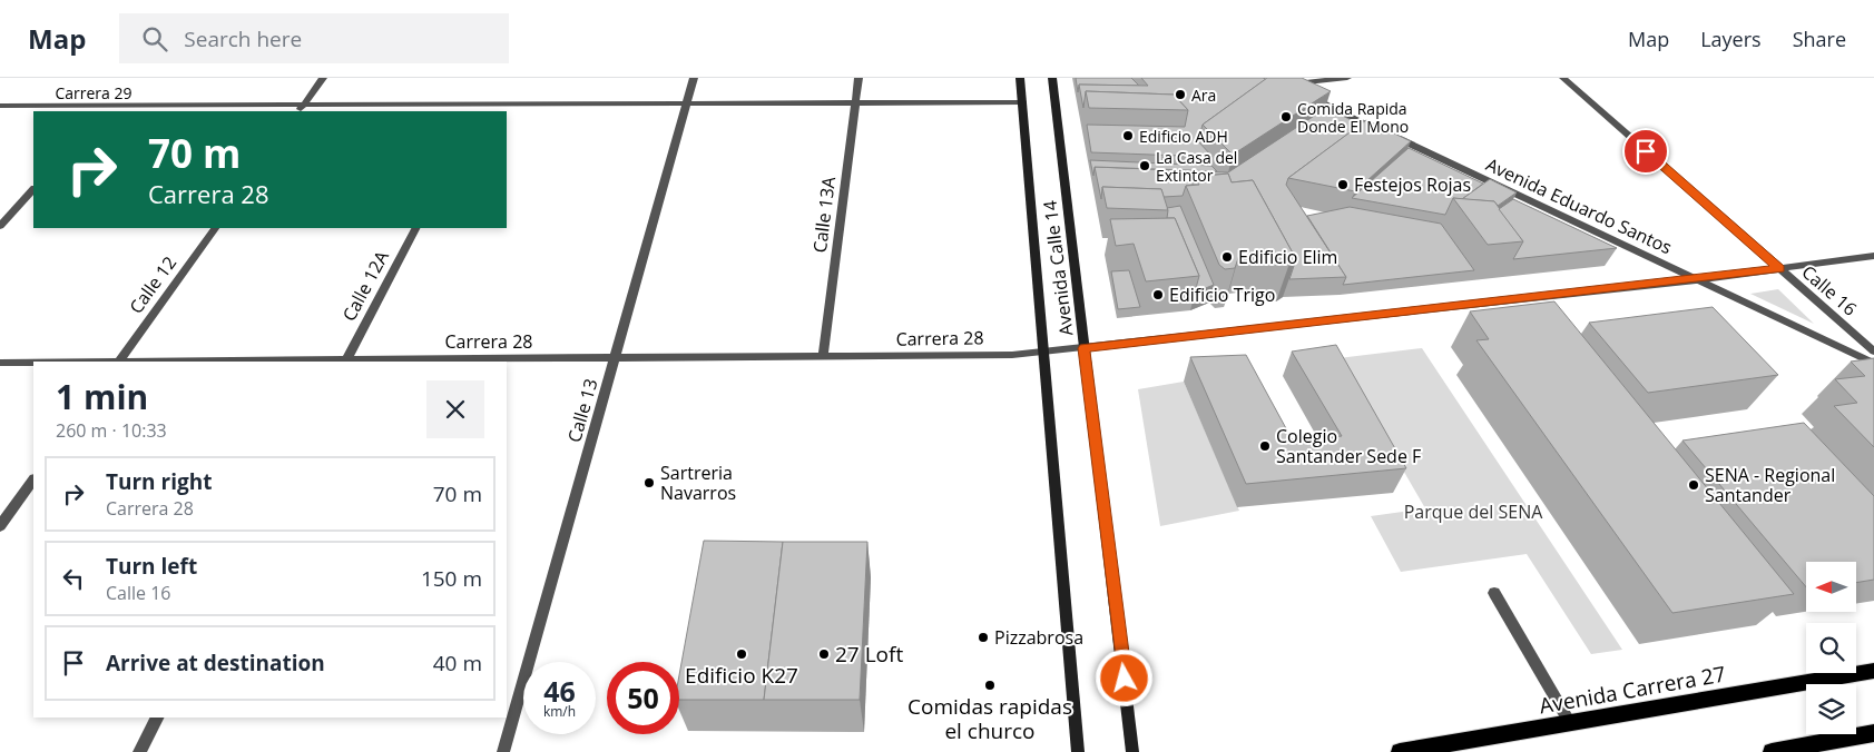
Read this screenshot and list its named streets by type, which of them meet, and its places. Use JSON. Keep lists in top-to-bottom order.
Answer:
{
  "streets": {
    "main road": ["Avenida Calle 14", "Avenida Carrera 27"],
    "street": [
      "Carrera 29",
      "Avenida Eduardo Santos",
      "Calle 13A",
      "Calle 12",
      "Calle 12A",
      "Calle 16",
      "Carrera 28",
      "Calle 13"
    ]
  },
  "crossings": [
    ["Carrera 29", "Calle 13A"],
    ["Carrera 29", "Avenida Calle 14"],
    ["Carrera 29", "Calle 13"],
    ["Avenida Eduardo Santos", "Carrera 28"],
    ["Calle 13A", "Carrera 28"],
    ["Avenida Calle 14", "Carrera 28"],
    ["Calle 12A", "Carrera 28"],
    ["Calle 16", "Carrera 28"],
    ["Carrera 28", "Calle 13"]
  ],
  "parks": ["Parque del SENA"],
  "places": [
    "Ara",
    "Comida Rapida Donde El Mono",
    "Edificio ADH",
    "La Casa del Extintor",
    "Festejos Rojas",
    "Edificio Elim",
    "Edificio Trigo",
    "Colegio Santander Sede F",
    "Sartreria Navarros",
    "SENA - Regional Santander",
    "Pizzabrosa",
    "Edificio K27",
    "27 Loft",
    "Comidas rapidas el churco"
  ],
  "north": "left",
  "page": {
    "header": "Map",
    "search": "Search here",
    "nav": ["Map", "Layers", "Share"],
    "turn": ["70 m", "Carrera 28"],
    "heading": ["1 min", "260 m · 10:33"],
    "list": [
      {
        "name": "Turn right",
        "note": "Carrera 28",
        "value": "70 m"
      },
      {
        "name": "Turn left",
        "note": "Calle 16",
        "value": "150 m"
      },
      {
        "name": "Arrive at destination",
        "value": "40 m"
      }
    ],
    "speed": "46 km/h",
    "limit": "50"
  }
}
